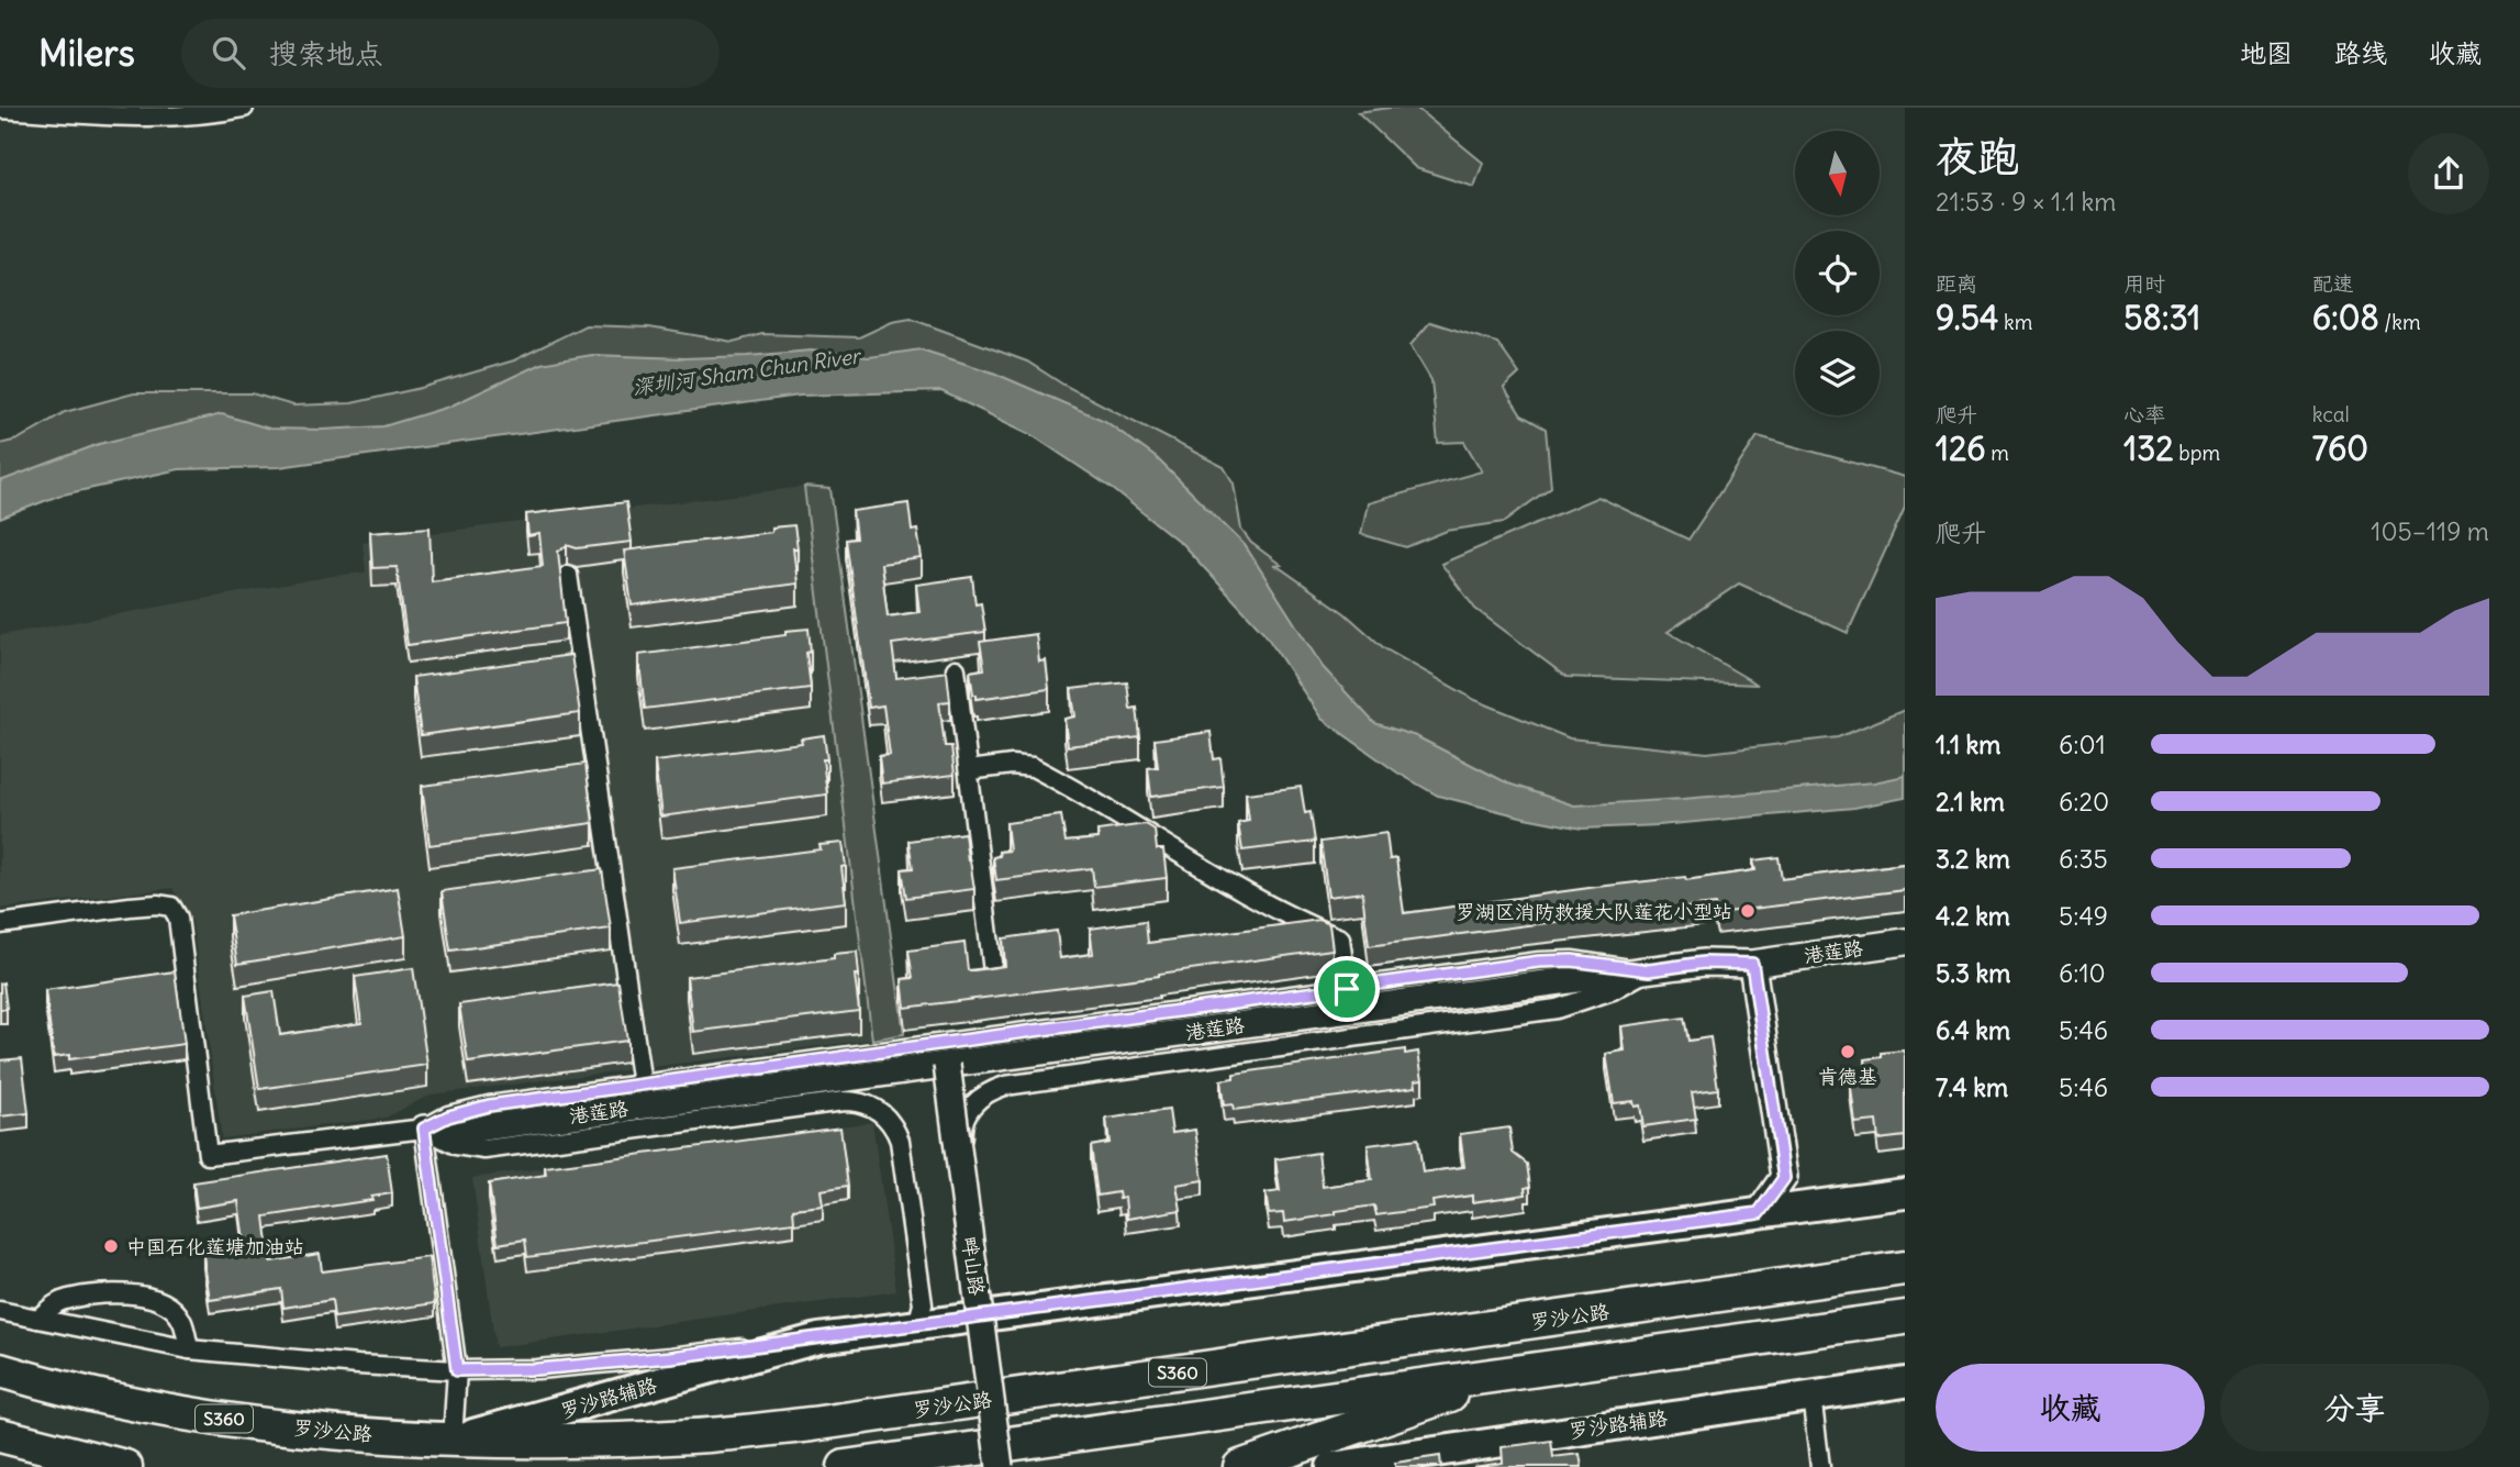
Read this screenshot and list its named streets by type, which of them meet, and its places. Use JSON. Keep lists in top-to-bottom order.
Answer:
{
  "streets": {
    "highway": ["罗沙公路", "S360"],
    "main road": ["罗沙路辅路"],
    "street": ["港莲路", "畔山路"]
  },
  "crossings": [
    ["港莲路", "畔山路"],
    ["罗沙公路", "罗沙路辅路"]
  ],
  "water": ["深圳河 Sham Chun River"],
  "places": ["罗湖区消防救援大队莲花小型站", "肯德基", "中国石化莲塘加油站"],
  "north": "bottom",
  "page": {
    "header": "Milers",
    "search": "搜索地点",
    "nav": ["地图", "路线", "收藏"],
    "heading": ["夜跑", "21:53 · 9 × 1.1 km"],
    "stats": [
      ["距离", "9.54 km"],
      ["用时", "58:31"],
      ["配速", "6:08 /km"],
      ["爬升", "126 m"],
      ["心率", "132 bpm"],
      ["kcal", "760"]
    ],
    "chart": ["爬升", "105–119 m"],
    "list": [
      {
        "name": "1.1 km",
        "note": "6:01"
      },
      {
        "name": "2.1 km",
        "note": "6:20"
      },
      {
        "name": "3.2 km",
        "note": "6:35"
      },
      {
        "name": "4.2 km",
        "note": "5:49"
      },
      {
        "name": "5.3 km",
        "note": "6:10"
      },
      {
        "name": "6.4 km",
        "note": "5:46"
      },
      {
        "name": "7.4 km",
        "note": "5:46"
      }
    ],
    "buttons": ["收藏", "分享"]
  }
}
